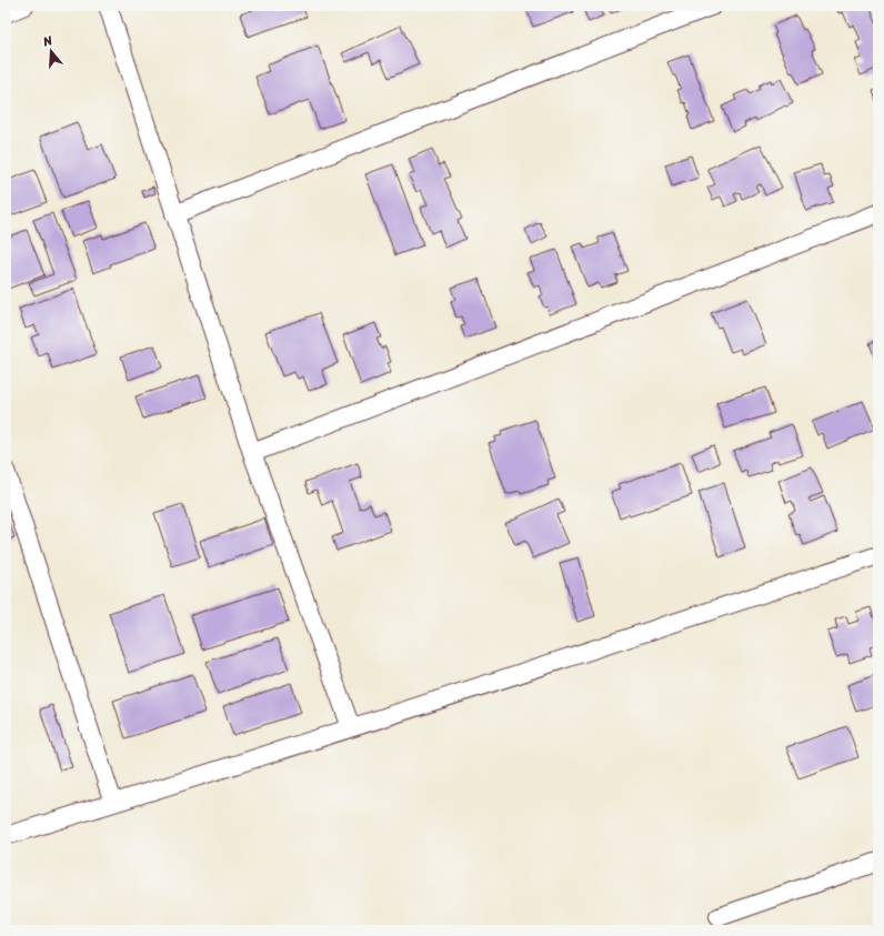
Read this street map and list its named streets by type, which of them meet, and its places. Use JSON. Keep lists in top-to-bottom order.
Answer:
{
  "north": "top"
}
